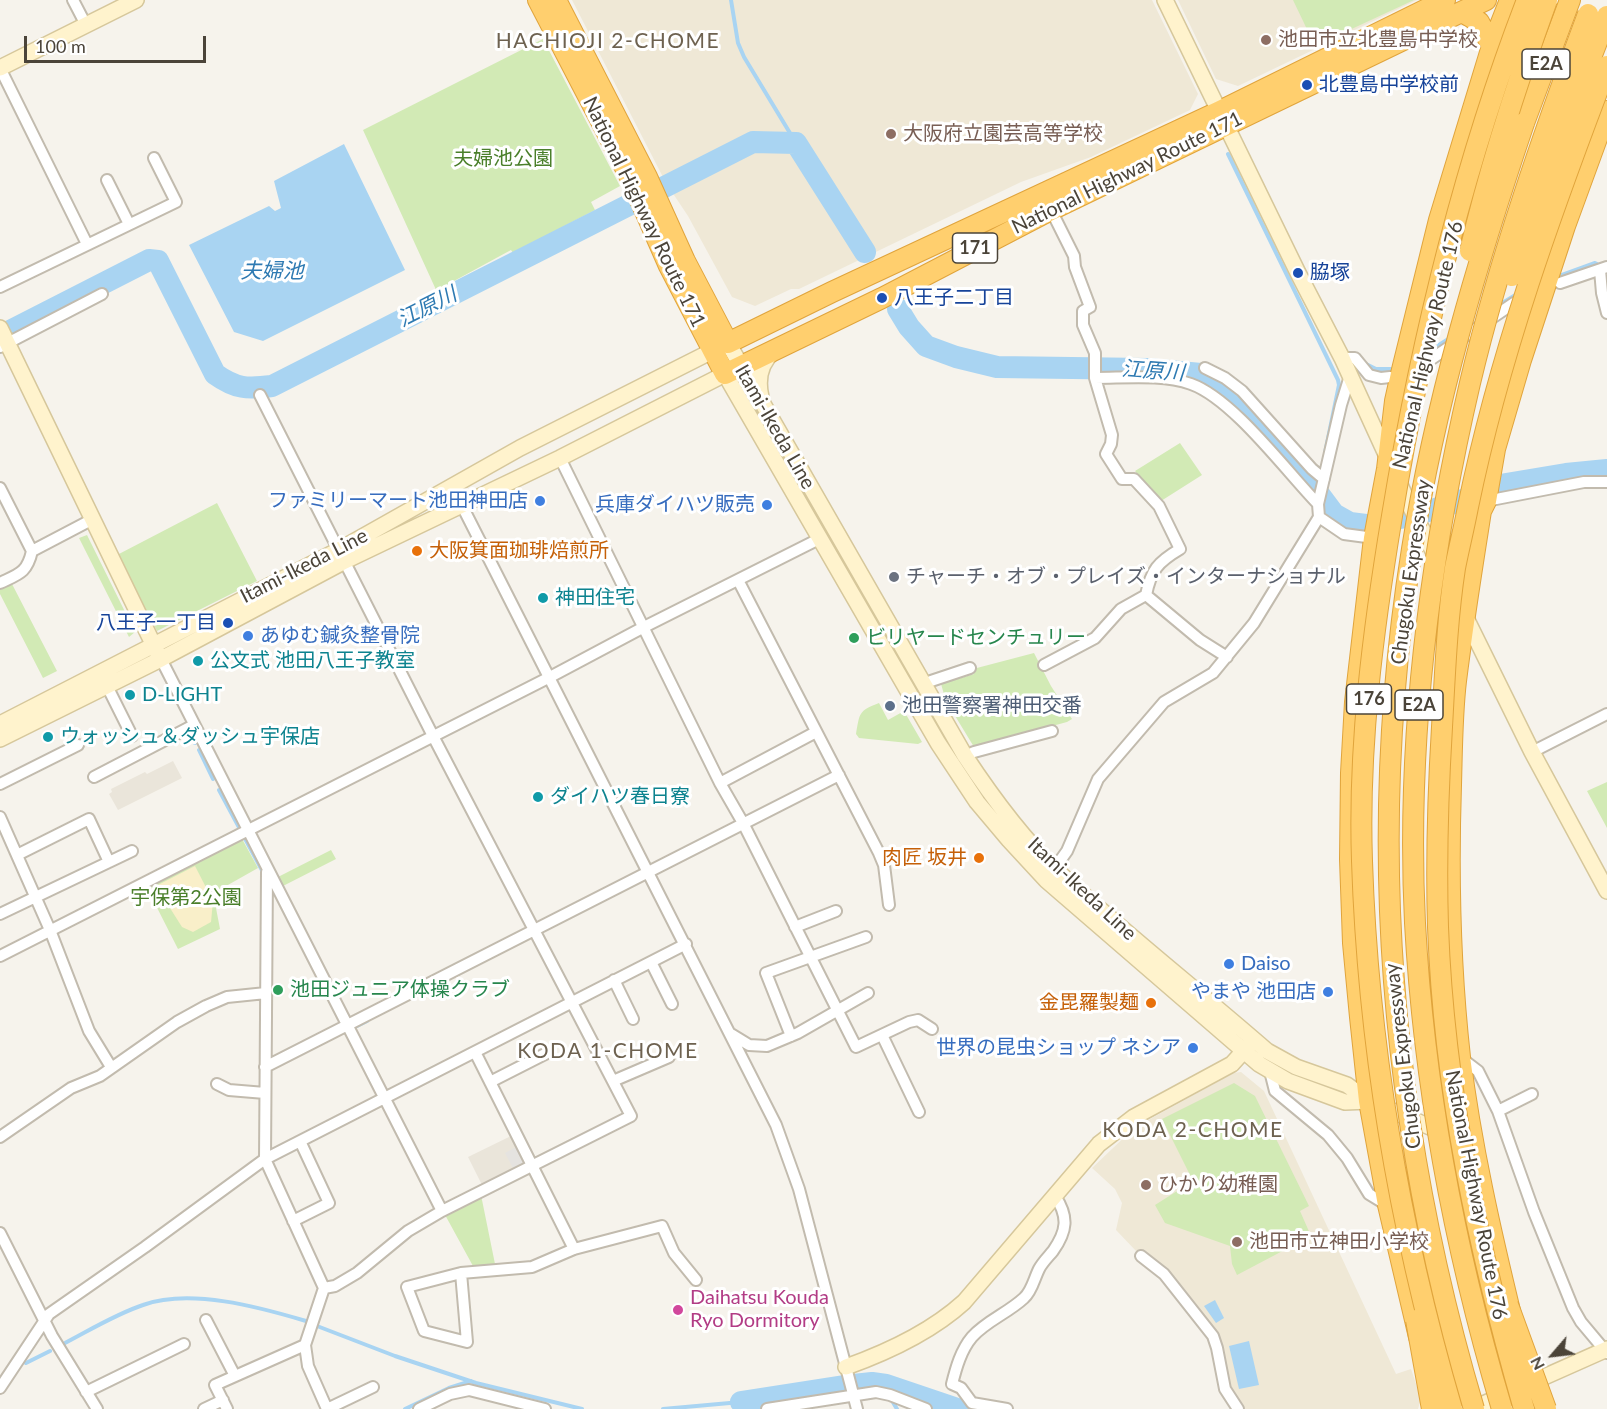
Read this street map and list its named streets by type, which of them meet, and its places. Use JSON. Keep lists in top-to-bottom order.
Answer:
{
  "streets": {
    "highway": [
      "E2A",
      "National Highway Route 171",
      "171",
      "National Highway Route 176",
      "Chugoku Expressway",
      "176"
    ],
    "main road": ["Itami-Ikeda Line"]
  },
  "crossings": [
    ["National Highway Route 171", "Itami-Ikeda Line"],
    ["National Highway Route 176", "Itami-Ikeda Line"]
  ],
  "districts": ["HACHIOJI 2-CHOME", "KODA 1-CHOME", "KODA 2-CHOME"],
  "water": ["夫婦池", "江原川"],
  "parks": ["夫婦池公園", "宇保第2公園"],
  "places": [
    "池田市立北豊島中学校",
    "北豊島中学校前",
    "大阪府立園芸高等学校",
    "脇塚",
    "八王子二丁目",
    "ファミリーマート池田神田店",
    "兵庫ダイハツ販売",
    "大阪箕面珈琲焙煎所",
    "チャーチ・オブ・プレイズ・インターナショナル",
    "神田住宅",
    "八王子一丁目",
    "あゆむ鍼灸整骨院",
    "ビリヤードセンチュリー",
    "公文式 池田八王子教室",
    "D-LIGHT",
    "池田警察署神田交番",
    "ウォッシュ＆ダッシュ宇保店",
    "ダイハツ春日寮",
    "肉匠 坂井",
    "Daiso",
    "池田ジュニア体操クラブ",
    "やまや 池田店",
    "金毘羅製麺",
    "世界の昆虫ショップ ネシア",
    "ひかり幼稚園",
    "池田市立神田小学校",
    "Daihatsu Kouda Ryo Dormitory"
  ],
  "scale_bar": "100 m",
  "north": "bottom left"
}
